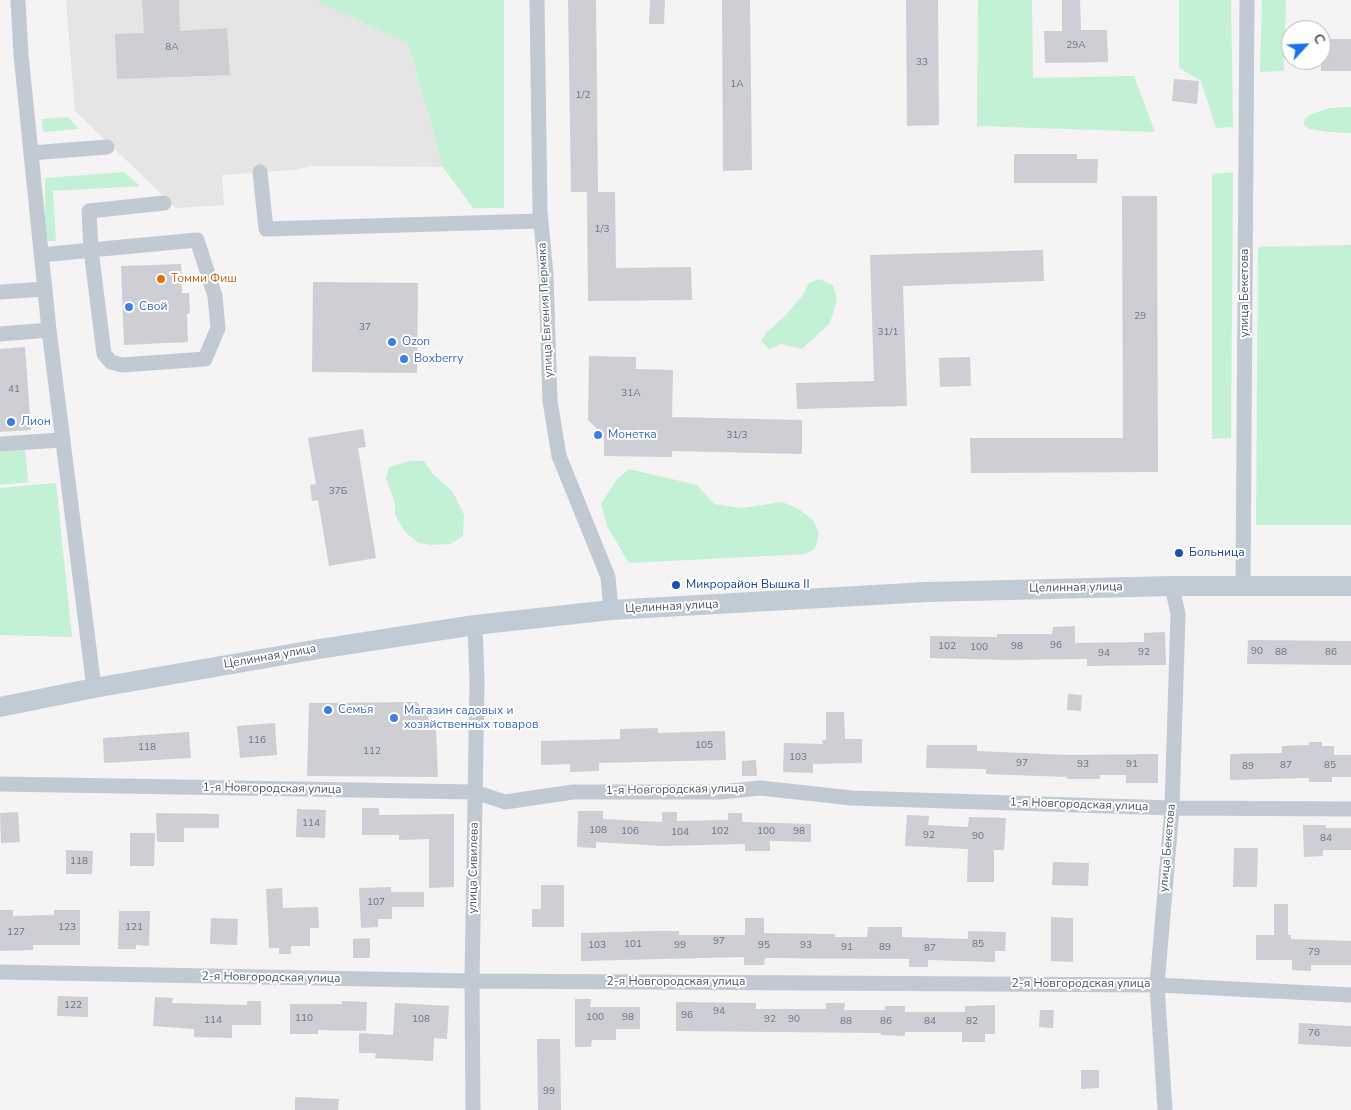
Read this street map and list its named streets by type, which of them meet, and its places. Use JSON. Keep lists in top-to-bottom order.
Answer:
{
  "streets": {
    "main road": ["Целинная улица"],
    "street": [
      "улица Бекетова",
      "улица Евгения Пермяка",
      "1-я Новгородская улица",
      "улица Сивилева",
      "2-я Новгородская улица"
    ]
  },
  "crossings": [
    ["улица Бекетова", "Целинная улица"],
    ["улица Бекетова", "1-я Новгородская улица"],
    ["улица Бекетова", "2-я Новгородская улица"],
    ["улица Евгения Пермяка", "Целинная улица"],
    ["Целинная улица", "улица Сивилева"],
    ["1-я Новгородская улица", "улица Сивилева"],
    ["улица Сивилева", "2-я Новгородская улица"]
  ],
  "places": [
    "Томми Фиш",
    "Свой",
    "Ozon",
    "Boxberry",
    "Лион",
    "Монетка",
    "Больница",
    "Микрорайон Вышка II",
    "Семья",
    "Магазин садовых и хозяйственных товаров"
  ],
  "house_numbers": [
    "29А",
    "8А",
    "33",
    "1А",
    "1/2",
    "1/3",
    "29",
    "37",
    "31/1",
    "41",
    "31А",
    "31/3",
    "37Б",
    "96",
    "102",
    "98",
    "100",
    "90",
    "92",
    "88",
    "86",
    "94",
    "116",
    "105",
    "118",
    "112",
    "103",
    "97",
    "93",
    "91",
    "87",
    "85",
    "89",
    "114",
    "108",
    "106",
    "102",
    "100",
    "98",
    "104",
    "92",
    "90",
    "84",
    "118",
    "107",
    "123",
    "121",
    "127",
    "97",
    "101",
    "85",
    "103",
    "99",
    "95",
    "93",
    "91",
    "89",
    "87",
    "79",
    "122",
    "94",
    "96",
    "100",
    "98",
    "110",
    "108",
    "92",
    "90",
    "114",
    "88",
    "86",
    "84",
    "82",
    "76",
    "99"
  ],
  "north": "top right"
}
